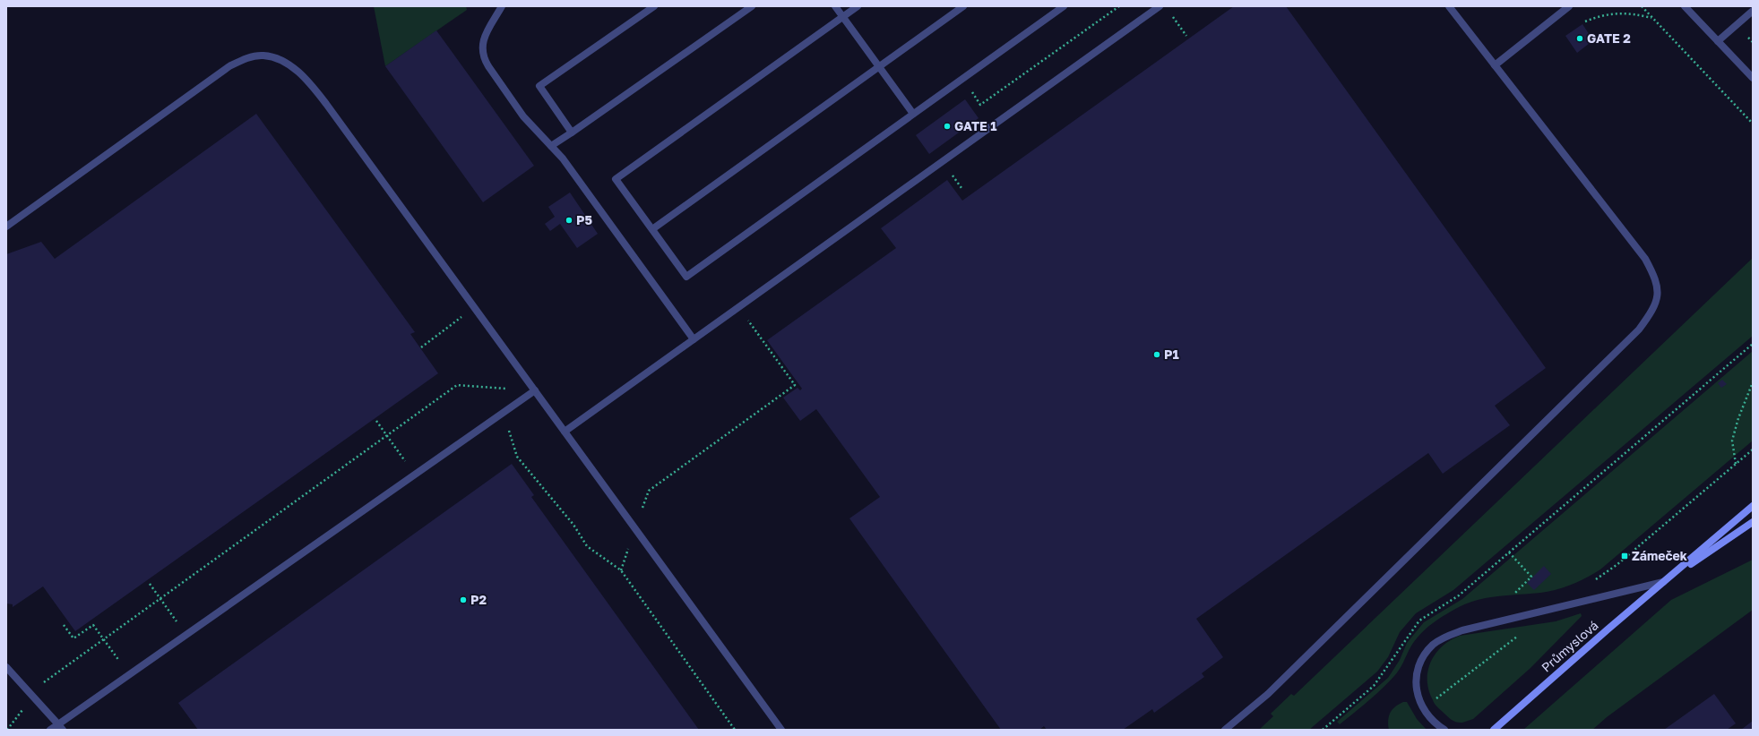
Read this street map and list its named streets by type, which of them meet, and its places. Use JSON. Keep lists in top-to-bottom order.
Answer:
{
  "streets": {
    "main road": ["Průmyslová"]
  },
  "places": {
    "other": [
      "GATE 2",
      "GATE 1",
      "P5",
      "P1",
      "P2"
    ],
    "transit": ["Zámeček"]
  }
}
